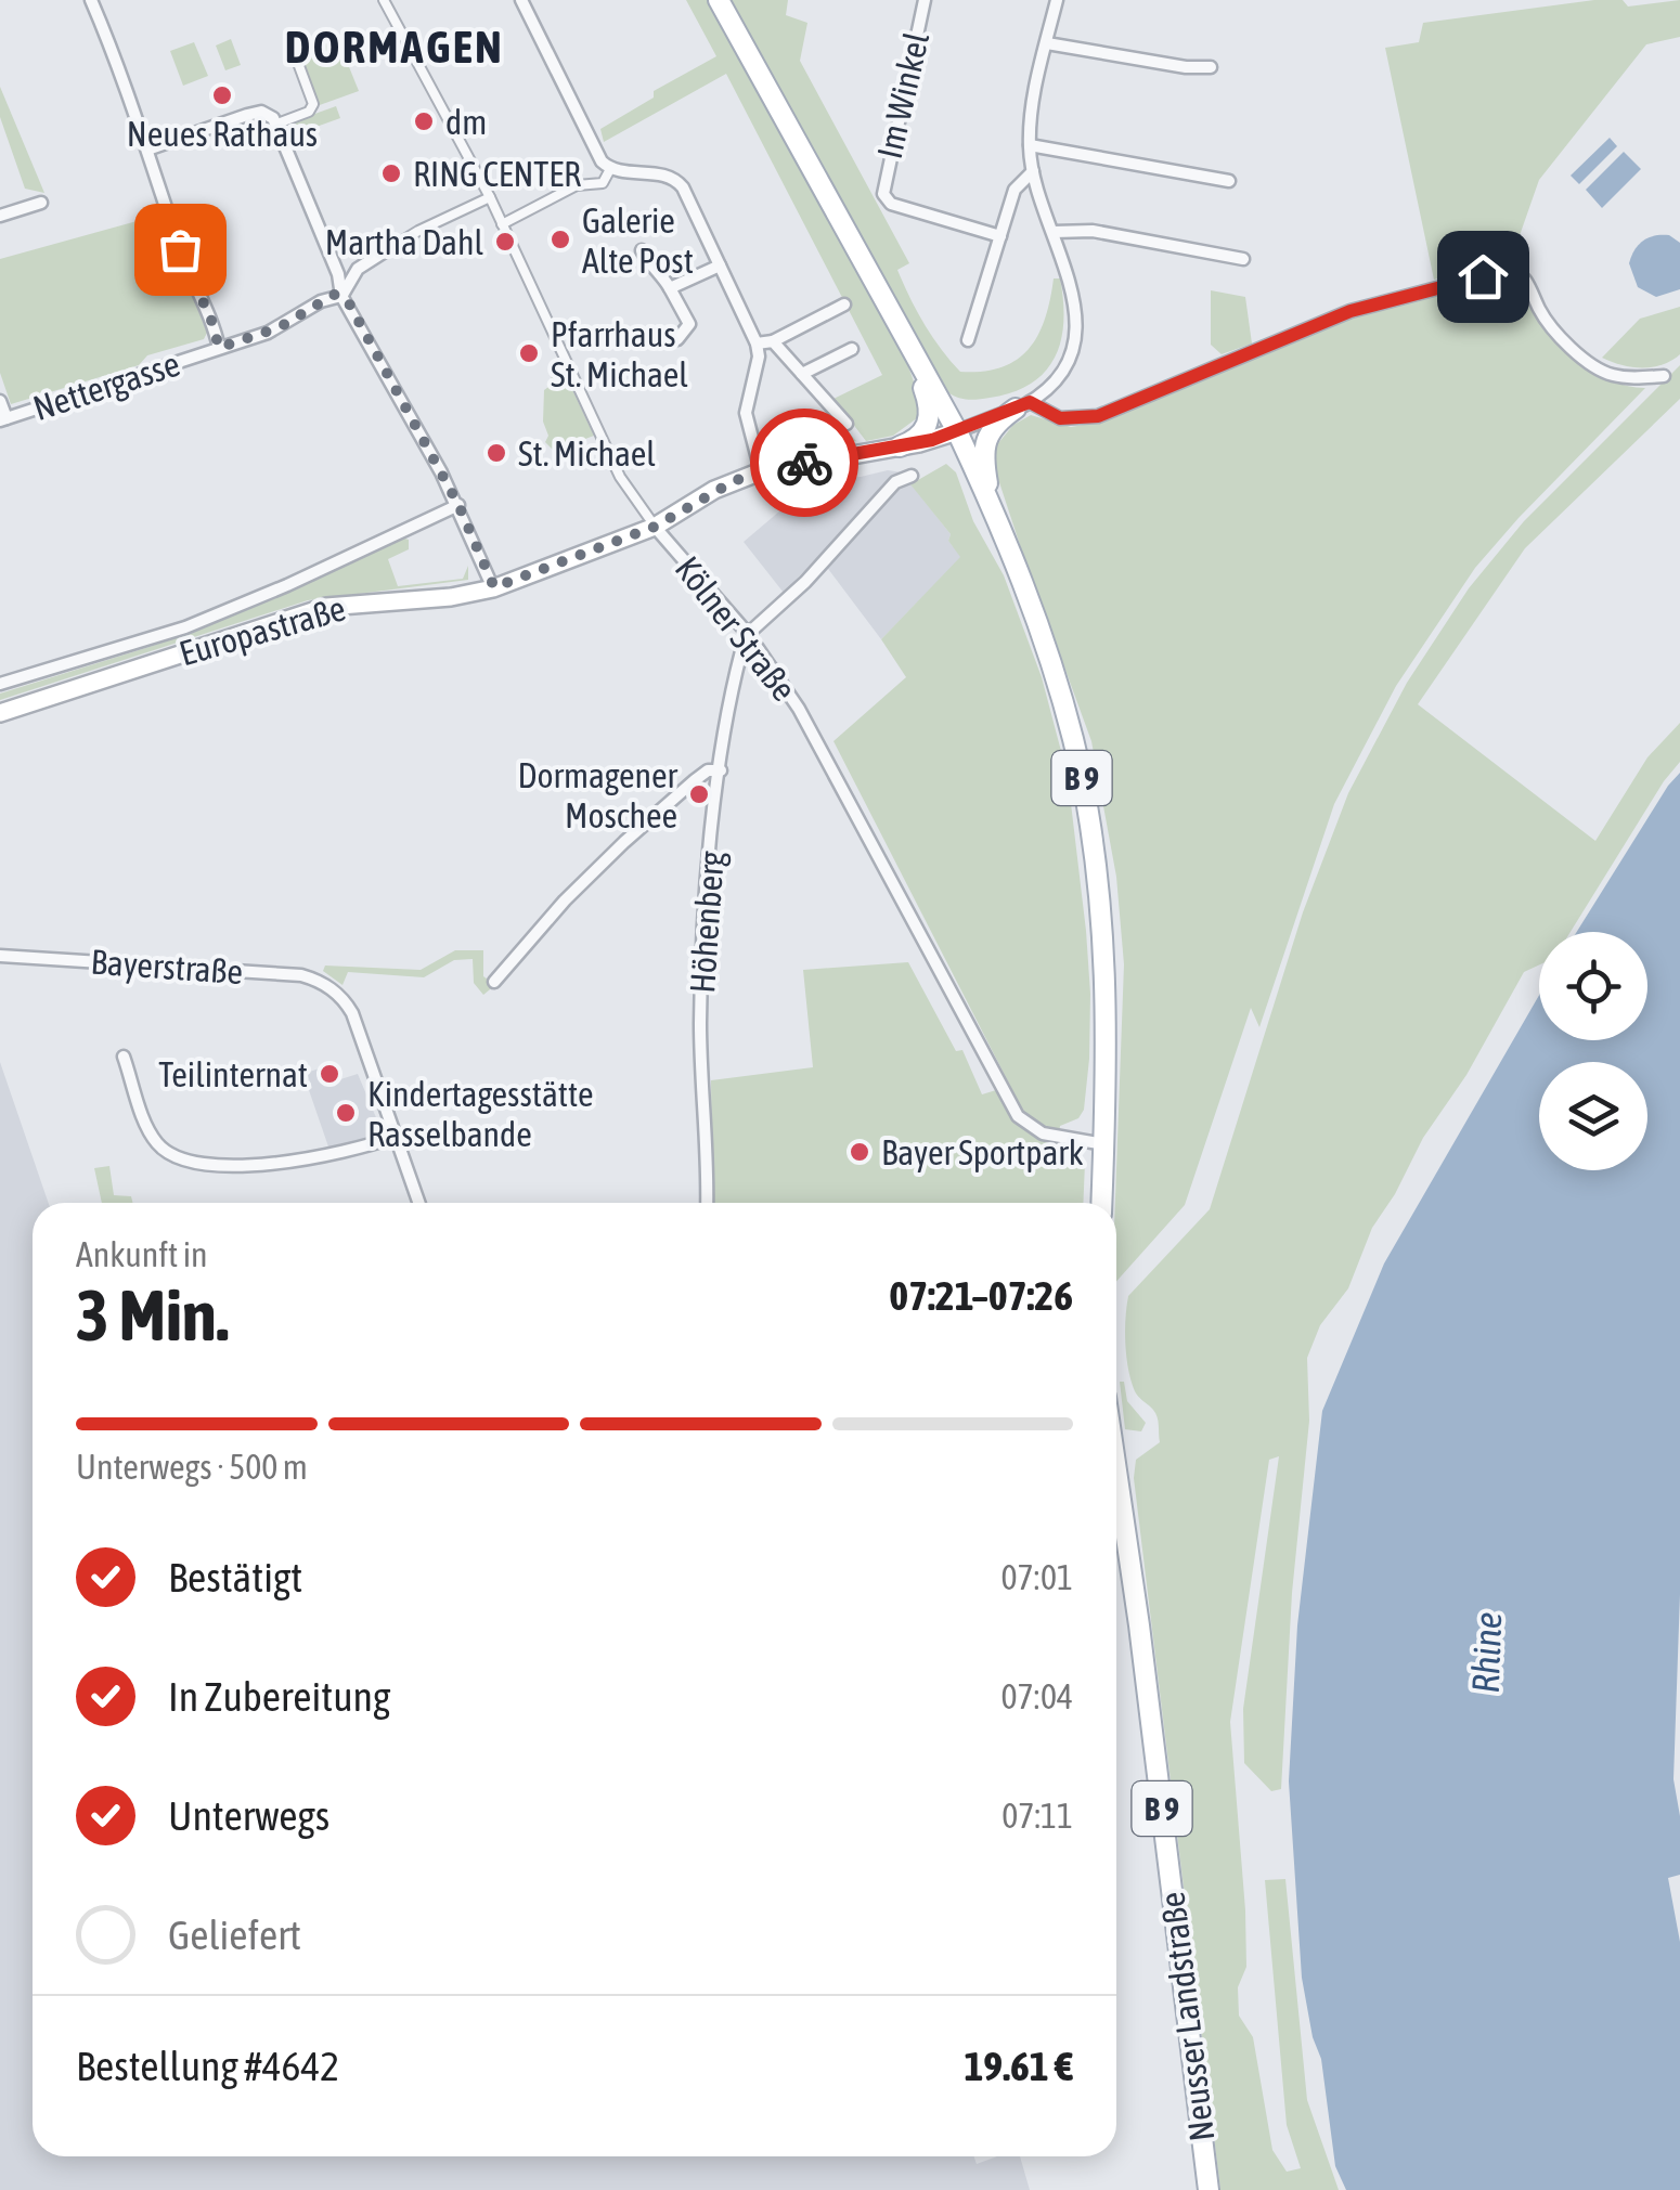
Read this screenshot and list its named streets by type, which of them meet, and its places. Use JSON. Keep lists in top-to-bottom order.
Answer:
{
  "streets": {
    "main road": ["Europastraße", "B 9", "Neusser Landstraße"],
    "street": [
      "Im Winkel",
      "Nettergasse",
      "Kölner Straße",
      "Höhenberg",
      "Bayerstraße"
    ]
  },
  "crossings": [
    ["Nettergasse", "Kölner Straße"],
    ["Kölner Straße", "Europastraße"],
    ["Kölner Straße", "B 9"],
    ["Kölner Straße", "Höhenberg"],
    ["Europastraße", "B 9"]
  ],
  "districts": ["DORMAGEN"],
  "water": ["Rhine"],
  "places": [
    "Neues Rathaus",
    "dm",
    "RING CENTER",
    "Galerie Alte Post",
    "Martha Dahl",
    "Pfarrhaus St. Michael",
    "St. Michael",
    "Dormagener Moschee",
    "Teilinternat",
    "Kindertagesstätte Rasselbande",
    "Bayer Sportpark"
  ],
  "page": {
    "heading": ["3 Min.", "Ankunft in", "07:21–07:26"],
    "panel": ["Bestellung #4642", "19.61 €"],
    "bar": "Unterwegs · 500 m",
    "list": [
      ["Bestätigt", "07:01"],
      ["In Zubereitung", "07:04"],
      ["Unterwegs", "07:11"],
      "Geliefert"
    ]
  }
}
